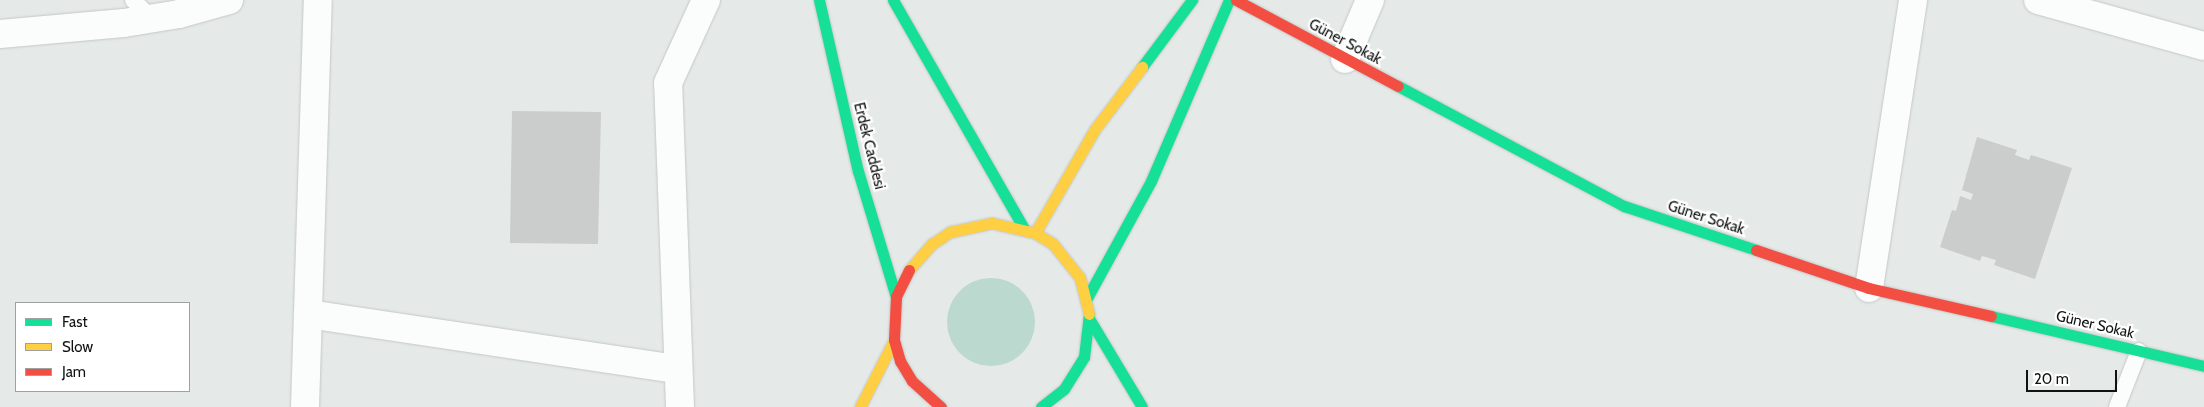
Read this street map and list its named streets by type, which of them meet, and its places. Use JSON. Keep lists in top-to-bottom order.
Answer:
{
  "streets": {
    "street": ["Güner Sokak", "Erdek Caddesi"]
  },
  "legend": ["Fast", "Slow", "Jam"],
  "scale_bar": "20 m"
}
